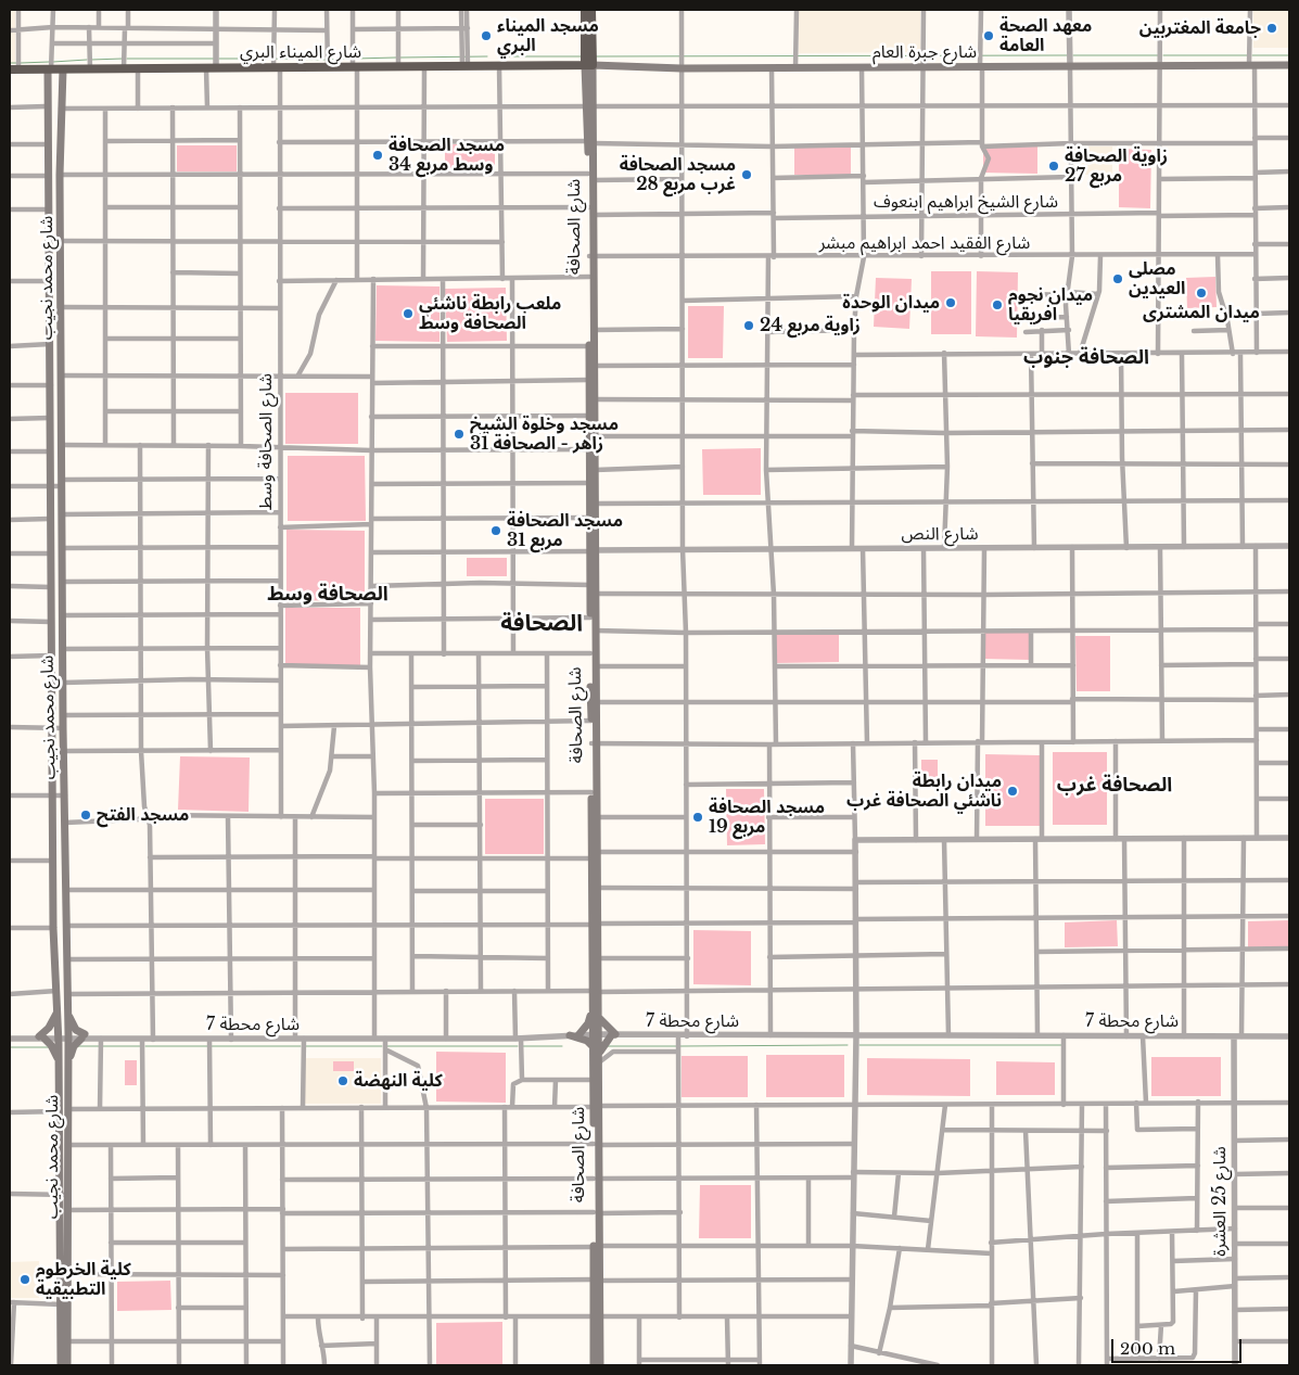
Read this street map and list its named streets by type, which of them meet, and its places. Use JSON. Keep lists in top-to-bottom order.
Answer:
{
  "streets": {
    "highway": ["شارع الميناء البري"],
    "main road": ["شارع جبرة العام", "شارع الصحافة", "شارع محمد نجيب"],
    "street": [
      "شارع الشيخ ابراهيم ابنعوف",
      "شارع الفقيد احمد ابراهيم مبشر",
      "شارع الصحافة وسط",
      "شارع النص",
      "شارع محطة 7",
      "شارع 25 العشرة"
    ]
  },
  "crossings": [
    ["شارع الميناء البري", "شارع جبرة العام"],
    ["شارع الميناء البري", "شارع الصحافة"],
    ["شارع الميناء البري", "شارع محمد نجيب"],
    ["شارع الميناء البري", "شارع الصحافة وسط"],
    ["شارع جبرة العام", "شارع الصحافة"],
    ["شارع الشيخ ابراهيم ابنعوف", "شارع الصحافة"],
    ["شارع الصحافة", "شارع الفقيد احمد ابراهيم مبشر"],
    ["شارع الصحافة", "شارع النص"],
    ["شارع الصحافة", "شارع محطة 7"],
    ["شارع محمد نجيب", "شارع محطة 7"],
    ["شارع محطة 7", "شارع 25 العشرة"]
  ],
  "districts": [
    "الصحافة جنوب",
    "الصحافة وسط",
    "الصحافة",
    "الصحافة غرب"
  ],
  "places": [
    "جامعة المغتربين",
    "مسجد الميناء البري",
    "معهد الصحة العامة",
    "مسجد الصحافة وسط مربع 34",
    "زاوية الصحافة مربع 27",
    "مسجد الصحافة غرب مربع 28",
    "مصلى العيدين",
    "ميدان المشترى",
    "ميدان الوحدة",
    "ميدان نجوم افريقيا",
    "ملعب رابطة ناشئي الصحافة وسط",
    "زاوية مربع 24",
    "مسجد وخلوة الشيخ زاهر - الصحافة 31",
    "مسجد الصحافة مربع 31",
    "ميدان رابطة ناشئي الصحافة غرب",
    "مسجد الفتح",
    "مسجد الصحافة مربع 19",
    "كلية النهضة",
    "كلية الخرطوم التطبيقية"
  ],
  "scale_bar": "200 m"
}
